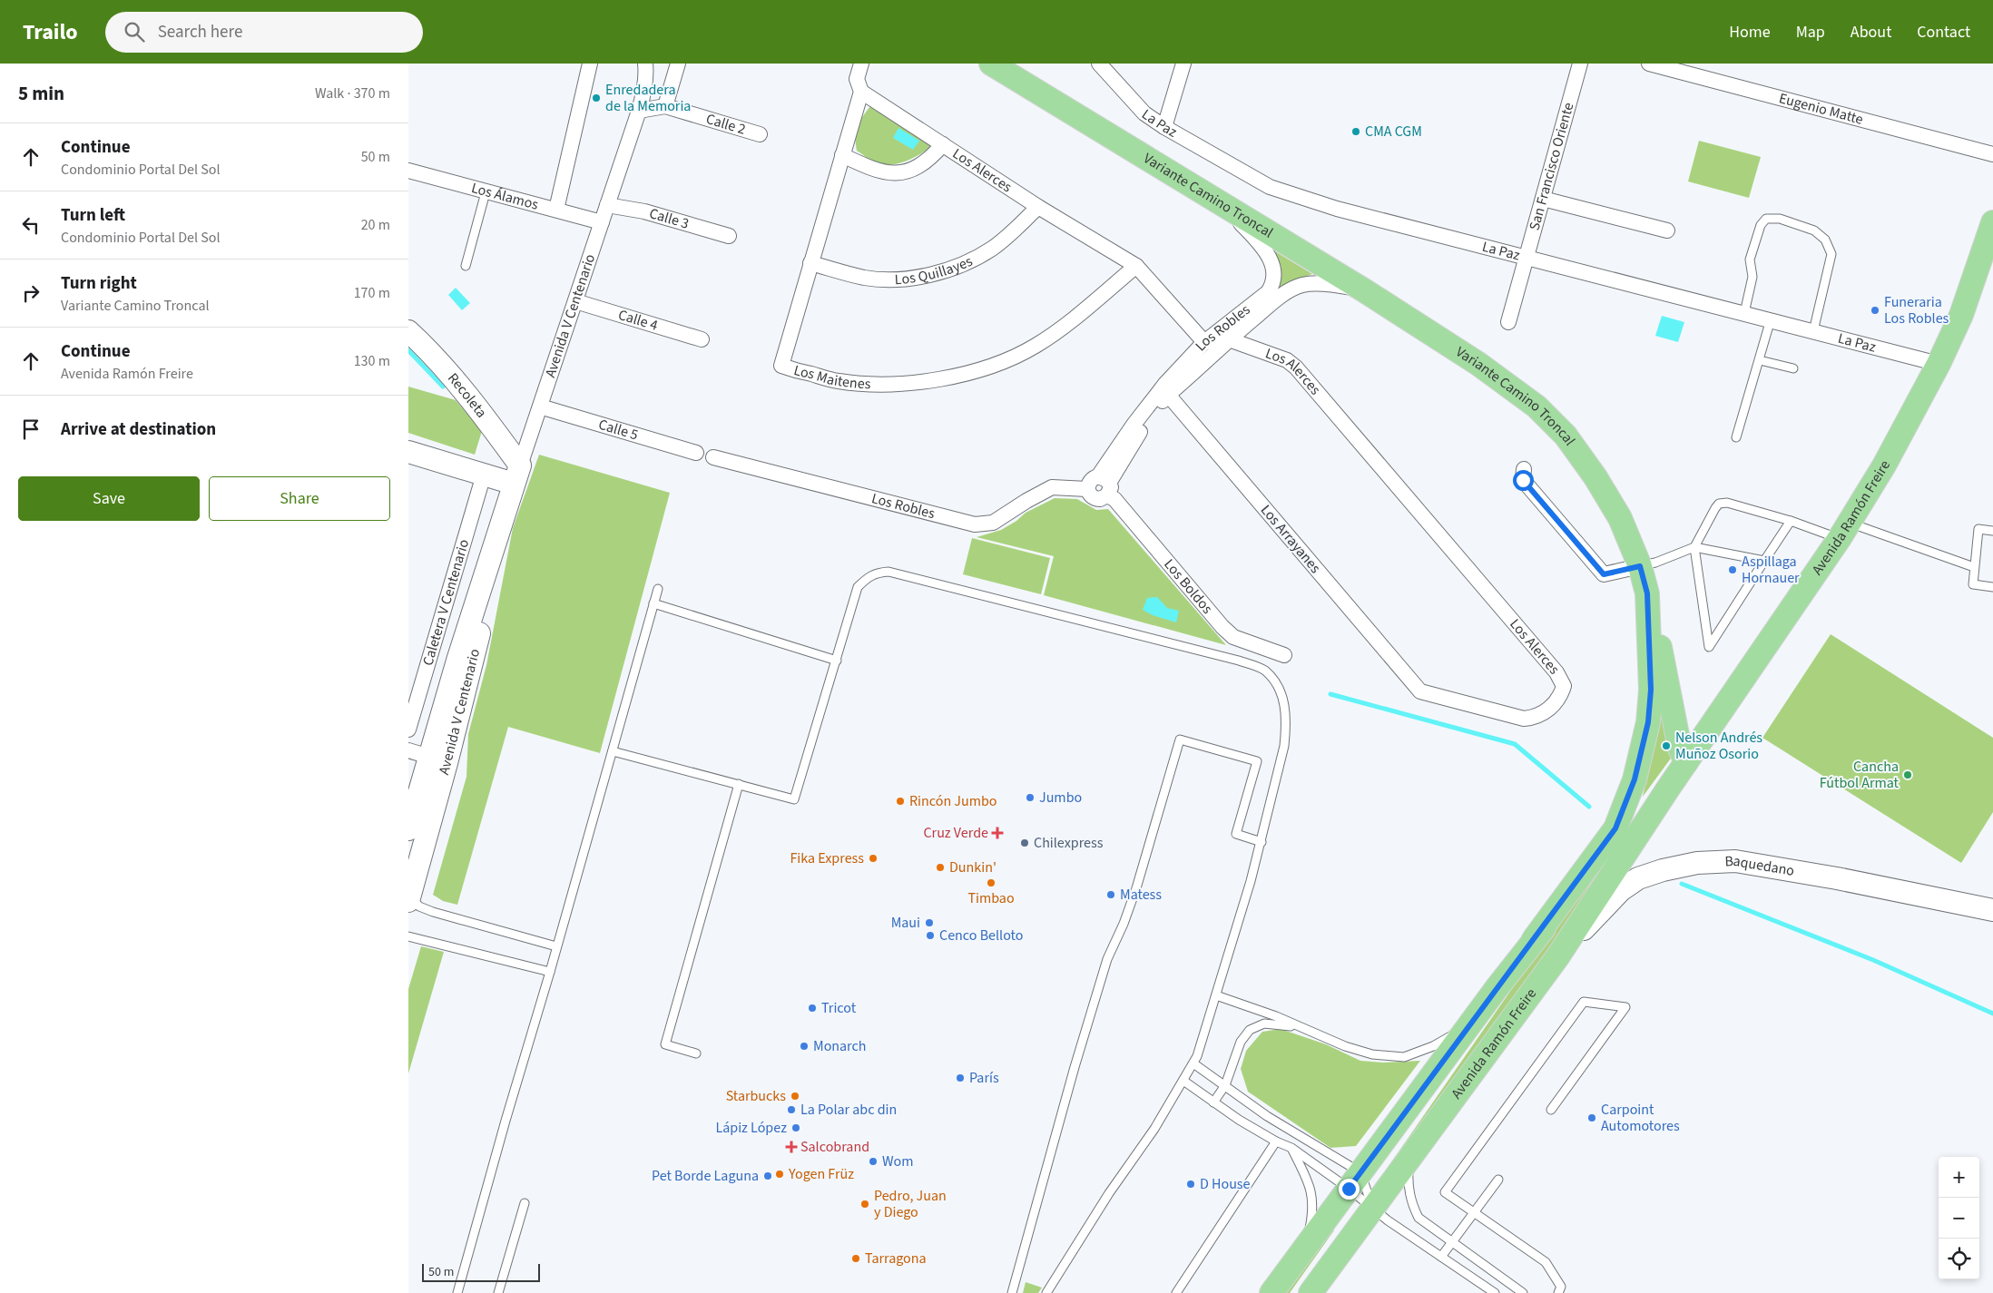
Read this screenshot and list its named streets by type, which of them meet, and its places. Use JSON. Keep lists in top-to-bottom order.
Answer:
{
  "streets": {
    "main road": [
      "Variante Camino Troncal",
      "Avenida V Centenario",
      "Recoleta",
      "Avenida Ramón Freire",
      "Baquedano"
    ],
    "street": [
      "Eugenio Matte",
      "La Paz",
      "Calle 2",
      "San Francisco Oriente",
      "Los Alerces",
      "Los Álamos",
      "Calle 3",
      "Los Quillayes",
      "Calle 4",
      "Los Robles",
      "Los Maitenes",
      "Calle 5",
      "Los Arrayanes",
      "Los Boldos",
      "Caletera V Centenario"
    ]
  },
  "crossings": [
    ["La Paz", "San Francisco Oriente"],
    ["La Paz", "Avenida Ramón Freire"],
    ["Calle 2", "Avenida V Centenario"],
    ["Los Alerces", "Los Quillayes"],
    ["Los Alerces", "Los Robles"],
    ["Los Alerces", "Los Maitenes"],
    ["Los Alerces", "Los Arrayanes"],
    ["Variante Camino Troncal", "Los Robles"],
    ["Variante Camino Troncal", "Avenida Ramón Freire"],
    ["Los Álamos", "Avenida V Centenario"],
    ["Calle 3", "Avenida V Centenario"],
    ["Los Quillayes", "Los Maitenes"],
    ["Avenida V Centenario", "Calle 4"],
    ["Avenida V Centenario", "Recoleta"],
    ["Avenida V Centenario", "Calle 5"],
    ["Los Robles", "Los Arrayanes"],
    ["Los Robles", "Los Boldos"],
    ["Avenida Ramón Freire", "Baquedano"]
  ],
  "places": {
    "other": [
      "Enredadera de la Memoria",
      "CMA CGM",
      "Funeraria Los Robles",
      "Aspillaga Hornauer",
      "Nelson Andrés Muñoz Osorio",
      "Cancha Fútbol Armat",
      "Jumbo",
      "Rincón Jumbo",
      "Chilexpress",
      "Fika Express",
      "Dunkin'",
      "Timbao",
      "Matess",
      "Maui",
      "Cenco Belloto",
      "Tricot",
      "Monarch",
      "París",
      "Starbucks",
      "La Polar abc din",
      "Carpoint Automotores",
      "Lápiz López",
      "Wom",
      "Yogen Früz",
      "Pet Borde Laguna",
      "D House",
      "Pedro, Juan y Diego",
      "Tarragona"
    ],
    "health": ["Cruz Verde", "Salcobrand"]
  },
  "scale_bar": "50 m",
  "page": {
    "header": "Trailo",
    "search": "Search here",
    "nav": [
      "Home",
      "Map",
      "About",
      "Contact"
    ],
    "heading": ["5 min", "Walk · 370 m"],
    "list": [
      ["Continue", "Condominio Portal Del Sol", "50 m"],
      ["Turn left", "Condominio Portal Del Sol", "20 m"],
      ["Turn right", "Variante Camino Troncal", "170 m"],
      ["Continue", "Avenida Ramón Freire", "130 m"],
      "Arrive at destination"
    ],
    "buttons": ["Save", "Share"],
    "map_buttons": ["+", "−"],
    "scale": "50 m"
  }
}
